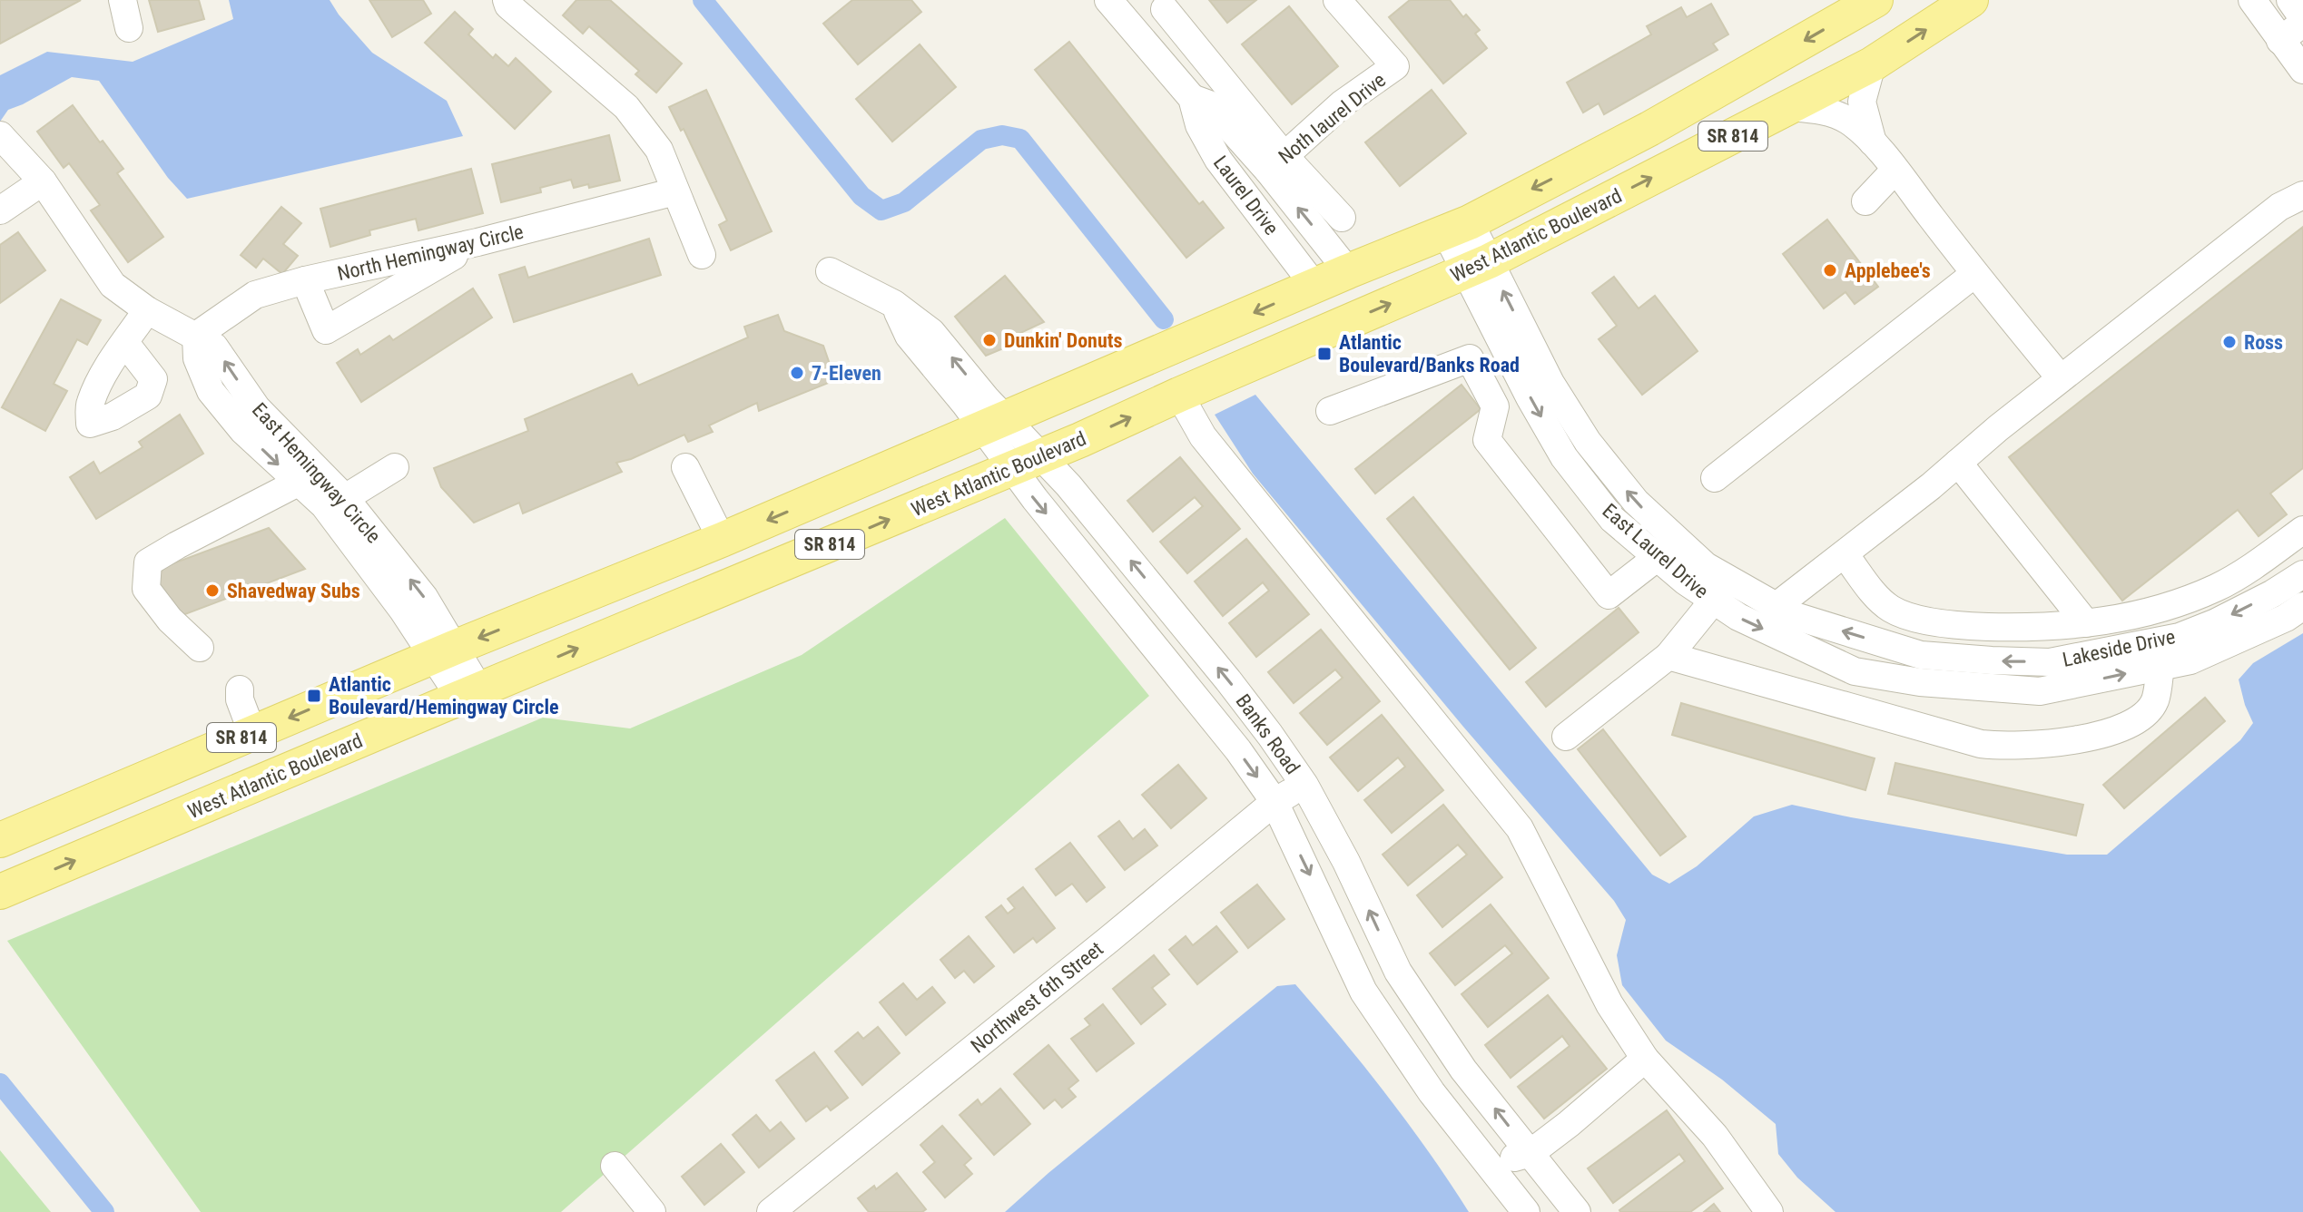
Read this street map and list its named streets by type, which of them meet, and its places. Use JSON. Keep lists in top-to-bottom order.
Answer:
{
  "streets": {
    "main road": ["SR 814", "West Atlantic Boulevard"],
    "street": [
      "Noth laurel Drive",
      "Laurel Drive",
      "North Hemingway Circle",
      "East Hemingway Circle",
      "East Laurel Drive",
      "Lakeside Drive",
      "Banks Road",
      "Northwest 6th Street"
    ]
  },
  "crossings": [
    ["Noth laurel Drive", "Laurel Drive"],
    ["Laurel Drive", "West Atlantic Boulevard"],
    ["West Atlantic Boulevard", "East Hemingway Circle"],
    ["West Atlantic Boulevard", "East Laurel Drive"],
    ["West Atlantic Boulevard", "Banks Road"],
    ["North Hemingway Circle", "East Hemingway Circle"],
    ["East Laurel Drive", "Lakeside Drive"],
    ["Banks Road", "Northwest 6th Street"]
  ],
  "places": {
    "other": [
      "Applebee's",
      "Dunkin' Donuts",
      "Ross",
      "7-Eleven",
      "Shavedway Subs"
    ],
    "transit": ["Atlantic Boulevard/Banks Road", "Atlantic Boulevard/Hemingway Circle"]
  }
}
